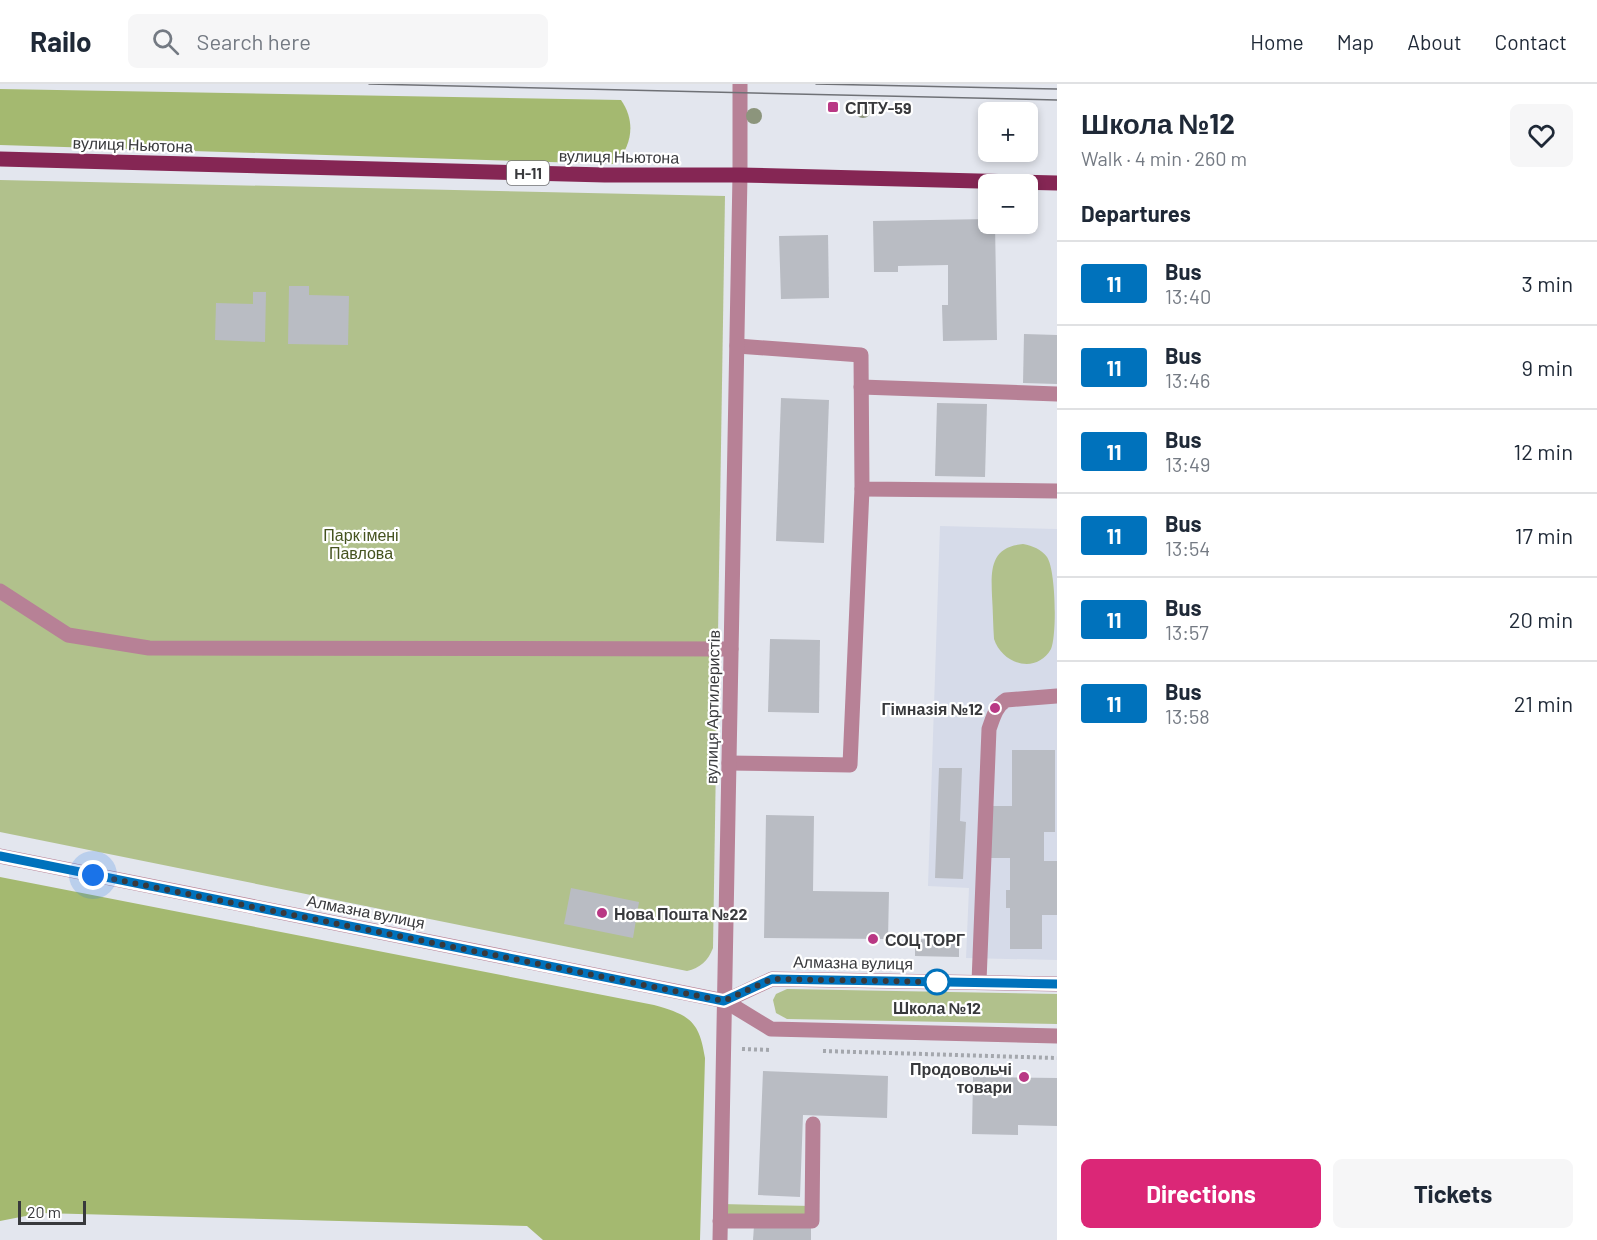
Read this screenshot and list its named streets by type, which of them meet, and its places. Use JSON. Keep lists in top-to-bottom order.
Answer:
{
  "streets": {
    "main road": ["вулиця Ньютона", "Н-11"],
    "street": ["вулиця Артилеристів", "Алмазна вулиця"]
  },
  "crossings": [
    ["вулиця Ньютона", "вулиця Артилеристів"],
    ["вулиця Артилеристів", "Алмазна вулиця"]
  ],
  "parks": ["Парк імені Павлова"],
  "places": {
    "transit": ["СПТУ-59"],
    "other": [
      "Гімназія №12",
      "Нова Пошта №22",
      "СОЦ ТОРГ",
      "Школа №12",
      "Продовольчі товари"
    ]
  },
  "lines": ["bus line 11"],
  "scale_bar": "20 m",
  "page": {
    "header": "Railo",
    "search": "Search here",
    "nav": [
      "Home",
      "Map",
      "About",
      "Contact"
    ],
    "heading": [
      ["Школа №12", "Walk · 4 min · 260 m"],
      "Departures"
    ],
    "map_buttons": ["+", "−"],
    "list": [
      {
        "mark": "11",
        "name": "Bus",
        "note": "13:40",
        "value": "3 min"
      },
      {
        "mark": "11",
        "name": "Bus",
        "note": "13:46",
        "value": "9 min"
      },
      {
        "mark": "11",
        "name": "Bus",
        "note": "13:49",
        "value": "12 min"
      },
      {
        "mark": "11",
        "name": "Bus",
        "note": "13:54",
        "value": "17 min"
      },
      {
        "mark": "11",
        "name": "Bus",
        "note": "13:57",
        "value": "20 min"
      },
      {
        "mark": "11",
        "name": "Bus",
        "note": "13:58",
        "value": "21 min"
      }
    ],
    "buttons": ["Directions", "Tickets"],
    "scale": "20 m"
  }
}
